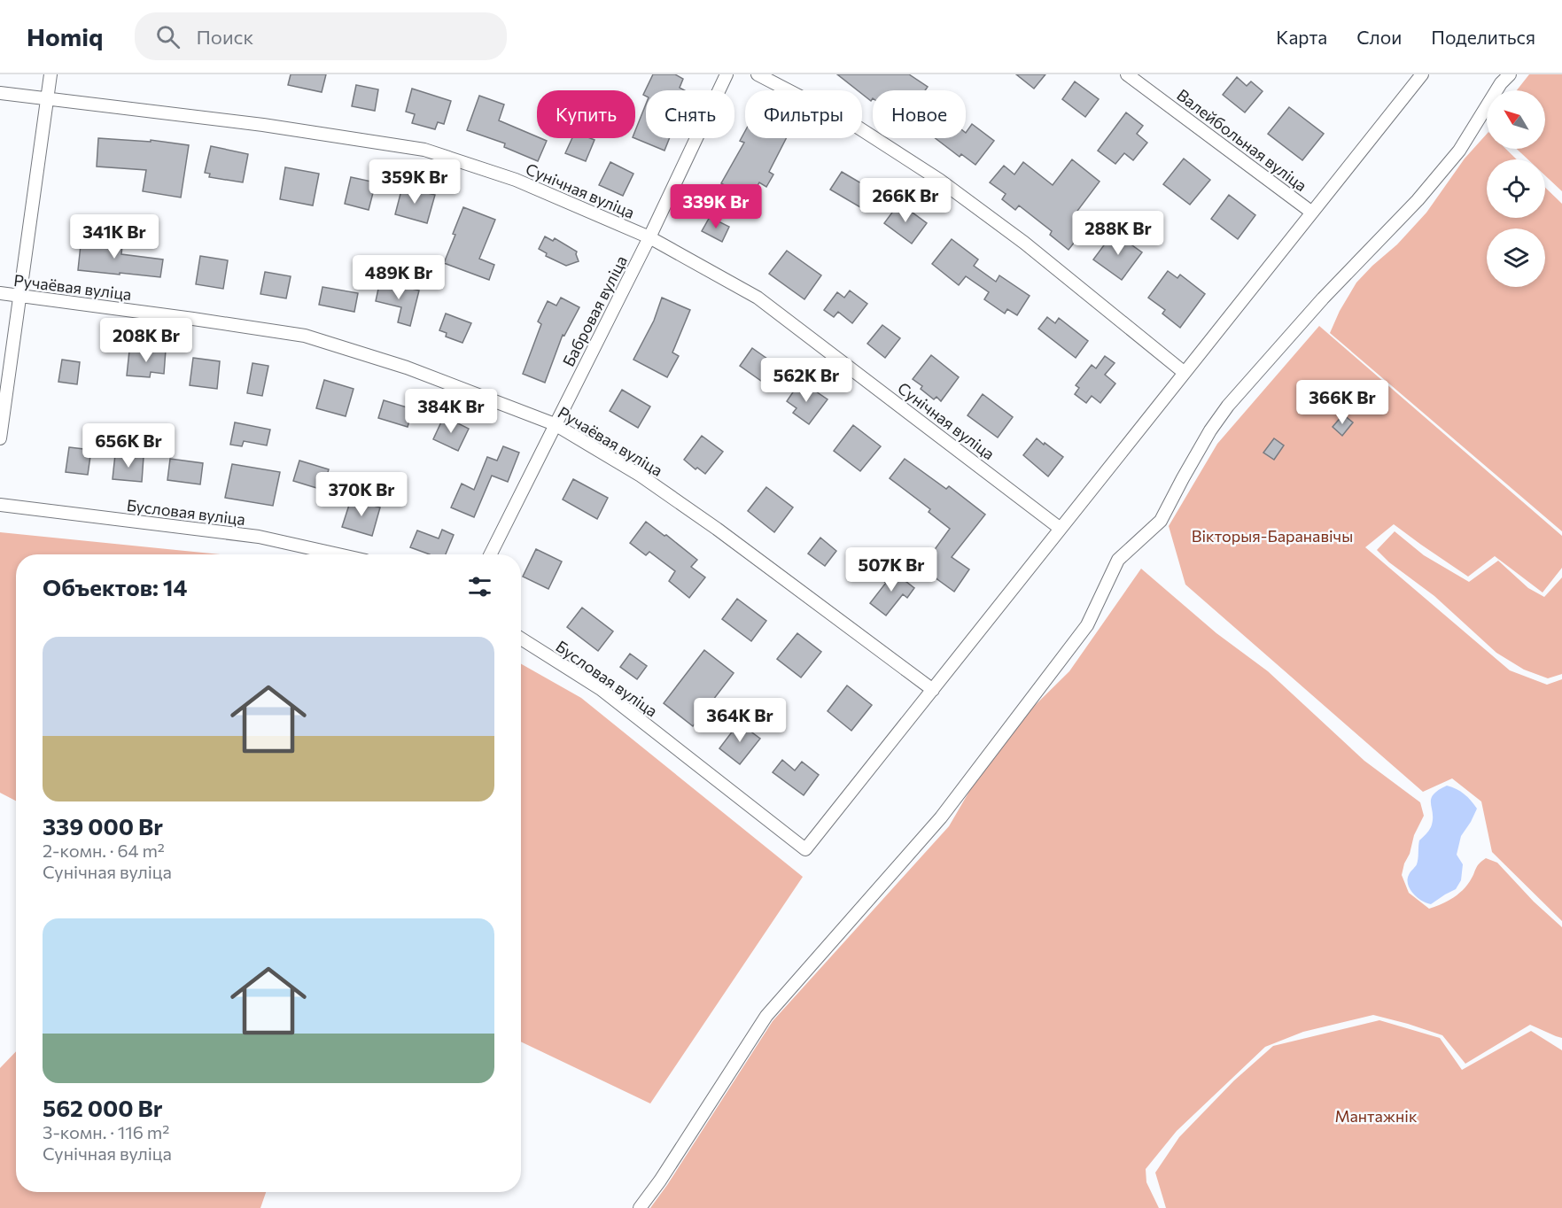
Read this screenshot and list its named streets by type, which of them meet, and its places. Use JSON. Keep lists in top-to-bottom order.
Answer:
{
  "streets": {
    "street": [
      "Валейбольная вуліца",
      "Сунічная вуліца",
      "Ручаёвая вуліца",
      "Бабровая вуліца",
      "Бусловая вуліца"
    ]
  },
  "crossings": [
    ["Сунічная вуліца", "Бабровая вуліца"],
    ["Ручаёвая вуліца", "Бабровая вуліца"],
    ["Ручаёвая вуліца", "Бусловая вуліца"]
  ],
  "parks": ["Вікторыя-Баранавічы", "Мантажнік"],
  "north": "top left",
  "page": {
    "header": "Homiq",
    "search": "Поиск",
    "nav": ["Карта", "Слои", "Поделиться"],
    "chip": [
      "Купить",
      "Снять",
      "Фильтры",
      "Новое"
    ],
    "price": [
      "359K Br",
      "266K Br",
      "339K Br",
      "288K Br",
      "341K Br",
      "489K Br",
      "208K Br",
      "562K Br",
      "366K Br",
      "384K Br",
      "656K Br",
      "370K Br",
      "507K Br",
      "364K Br"
    ],
    "heading": "Объектов: 14",
    "list": [
      {
        "name": "339 000 Br",
        "note": "2-комн. · 64 m² · Сунічная вуліца"
      },
      {
        "name": "562 000 Br",
        "note": "3-комн. · 116 m² · Сунічная вуліца"
      }
    ]
  }
}
